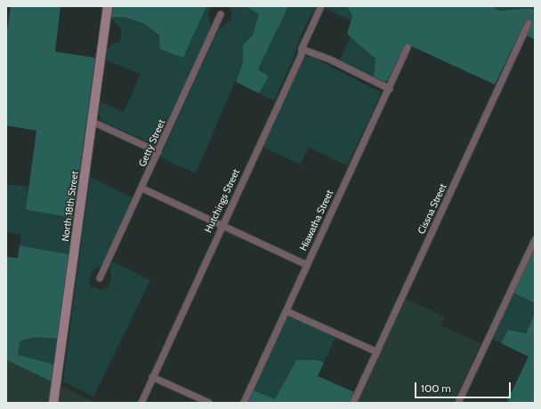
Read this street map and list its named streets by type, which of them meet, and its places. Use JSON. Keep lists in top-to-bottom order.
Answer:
{
  "streets": {
    "main road": ["North 18th Street"],
    "street": [
      "Getty Street",
      "Hutchings Street",
      "Cissna Street",
      "Hiawatha Street"
    ]
  },
  "scale_bar": "100 m"
}
